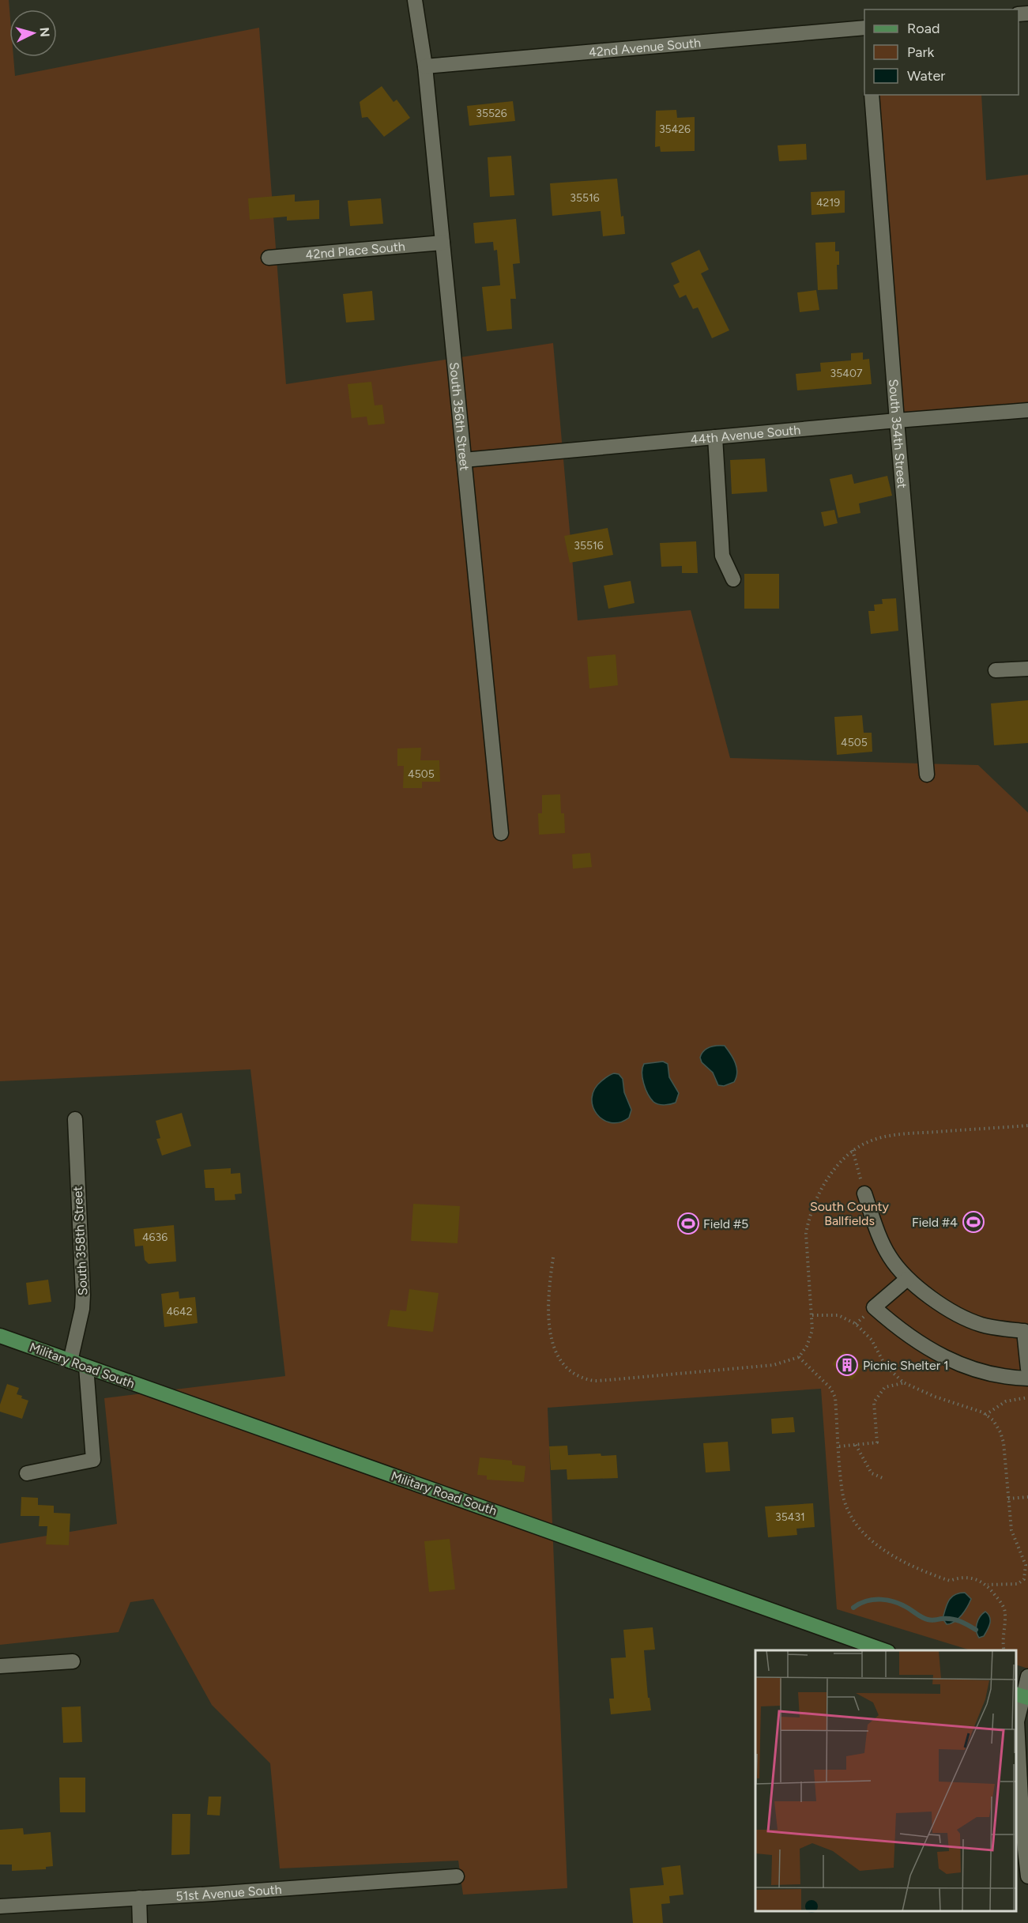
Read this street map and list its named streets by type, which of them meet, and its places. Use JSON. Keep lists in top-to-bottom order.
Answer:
{
  "streets": {
    "main road": ["Military Road South"],
    "street": [
      "42nd Avenue South",
      "42nd Place South",
      "South 356th Street",
      "44th Avenue South",
      "South 354th Street",
      "South 358th Street",
      "51st Avenue South"
    ]
  },
  "crossings": [
    ["42nd Avenue South", "South 356th Street"],
    ["42nd Place South", "South 356th Street"],
    ["South 356th Street", "44th Avenue South"],
    ["44th Avenue South", "South 354th Street"],
    ["South 358th Street", "Military Road South"]
  ],
  "parks": ["South County Ballfields"],
  "places": {
    "sports": ["Field #4", "Field #5"],
    "building": ["Picnic Shelter 1"]
  },
  "house_numbers": [
    "35526",
    "35426",
    "35516",
    "4219",
    "35407",
    "35516",
    "4505",
    "4505",
    "4636",
    "4642",
    "35431"
  ],
  "legend": ["Road", "Park", "Water"],
  "north": "right"
}
